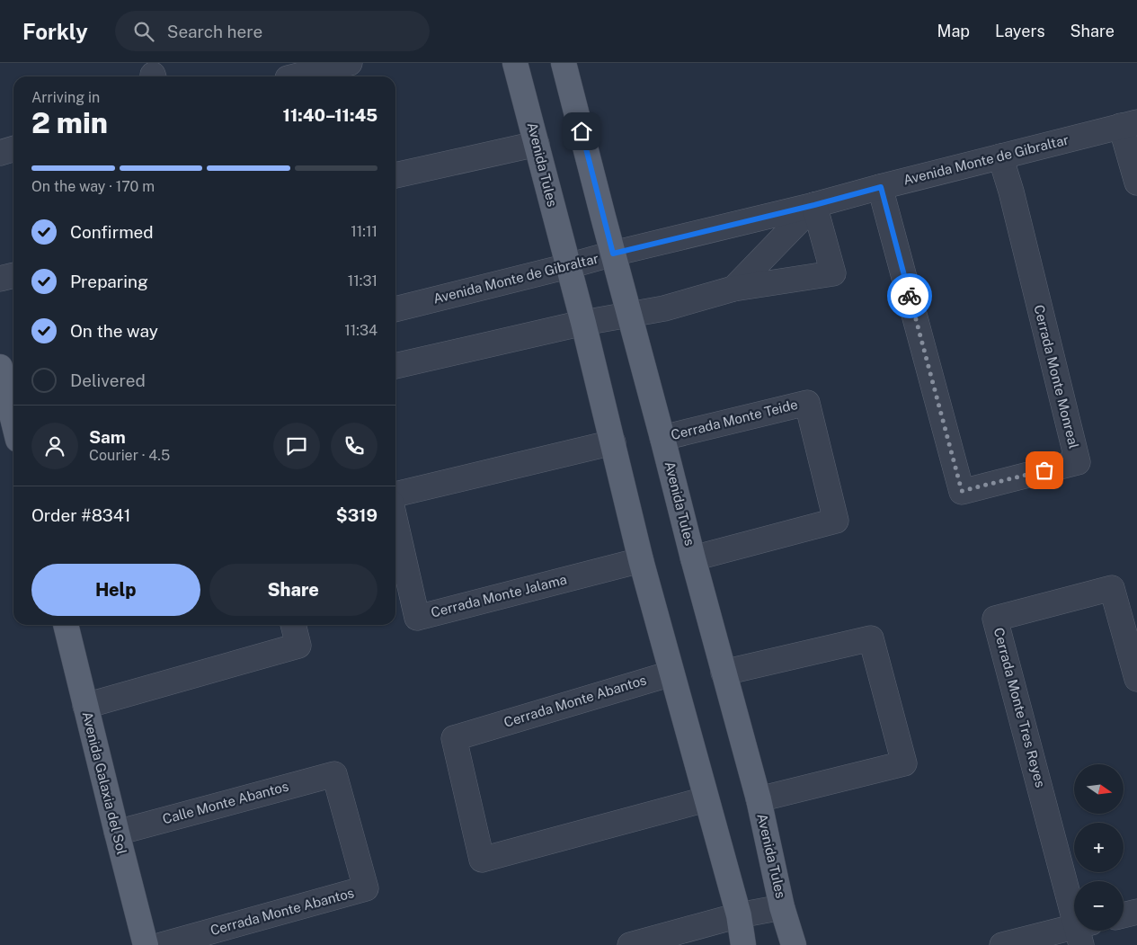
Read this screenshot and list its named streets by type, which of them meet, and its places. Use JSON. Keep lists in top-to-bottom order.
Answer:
{
  "streets": {
    "main road": ["Avenida Tules", "Avenida Galaxia del Sol"],
    "street": [
      "Avenida Monte de Gibraltar",
      "Cerrada Monte Monreal",
      "Cerrada Monte Teide",
      "Cerrada Monte Jalama",
      "Cerrada Monte Abantos",
      "Cerrada Monte Tres Reyes",
      "Calle Monte Abantos"
    ]
  },
  "crossings": [
    ["Avenida Monte de Gibraltar", "Avenida Tules"],
    ["Avenida Monte de Gibraltar", "Cerrada Monte Monreal"],
    ["Avenida Tules", "Cerrada Monte Teide"],
    ["Avenida Tules", "Cerrada Monte Jalama"],
    ["Avenida Tules", "Cerrada Monte Abantos"],
    ["Cerrada Monte Abantos", "Calle Monte Abantos"],
    ["Avenida Galaxia del Sol", "Calle Monte Abantos"]
  ],
  "north": "right",
  "page": {
    "header": "Forkly",
    "search": "Search here",
    "nav": ["Map", "Layers", "Share"],
    "heading": ["2 min", "Arriving in", "11:40–11:45"],
    "panel": [
      "Sam",
      "Courier · 4.5",
      "Order #8341",
      "$319"
    ],
    "bar": "On the way · 170 m",
    "list": [
      ["Confirmed", "11:11"],
      ["Preparing", "11:31"],
      ["On the way", "11:34"],
      "Delivered"
    ],
    "buttons": ["Help", "Share"],
    "map_buttons": ["+", "−"]
  }
}
